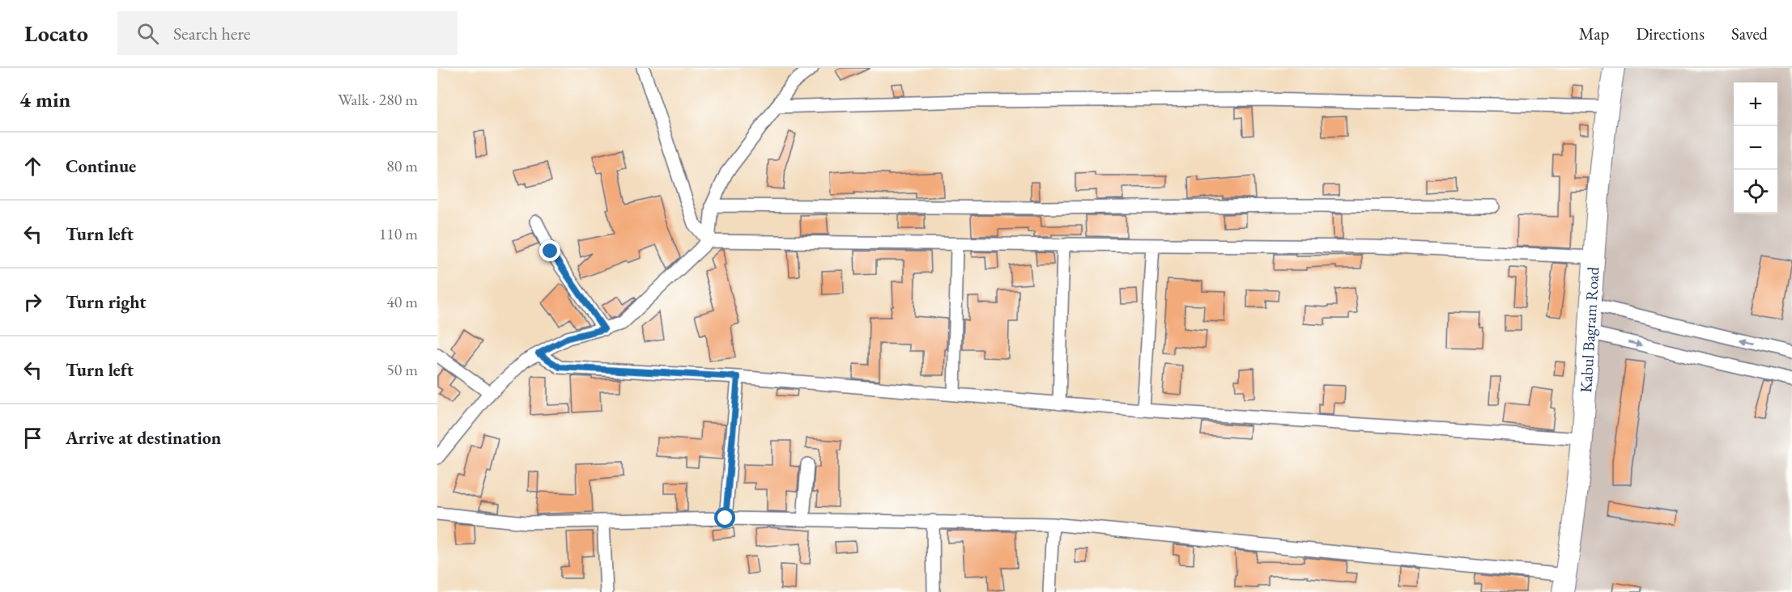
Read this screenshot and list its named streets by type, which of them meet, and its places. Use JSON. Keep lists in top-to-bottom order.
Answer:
{
  "streets": {
    "highway": ["Kabul Bagram Road"]
  },
  "page": {
    "header": "Locato",
    "search": "Search here",
    "nav": ["Map", "Directions", "Saved"],
    "heading": ["4 min", "Walk · 280 m"],
    "map_buttons": ["+", "−"],
    "list": [
      ["Continue", "80 m"],
      ["Turn left", "110 m"],
      ["Turn right", "40 m"],
      ["Turn left", "50 m"],
      "Arrive at destination"
    ]
  }
}
